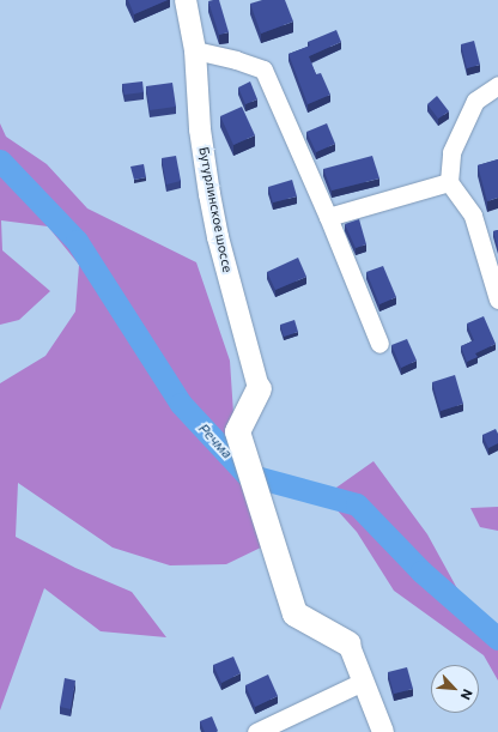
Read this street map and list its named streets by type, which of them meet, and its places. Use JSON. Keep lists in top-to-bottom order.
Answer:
{
  "streets": {
    "main road": ["Бутурлинское шоссе"]
  },
  "water": ["Речма"],
  "north": "bottom right"
}
